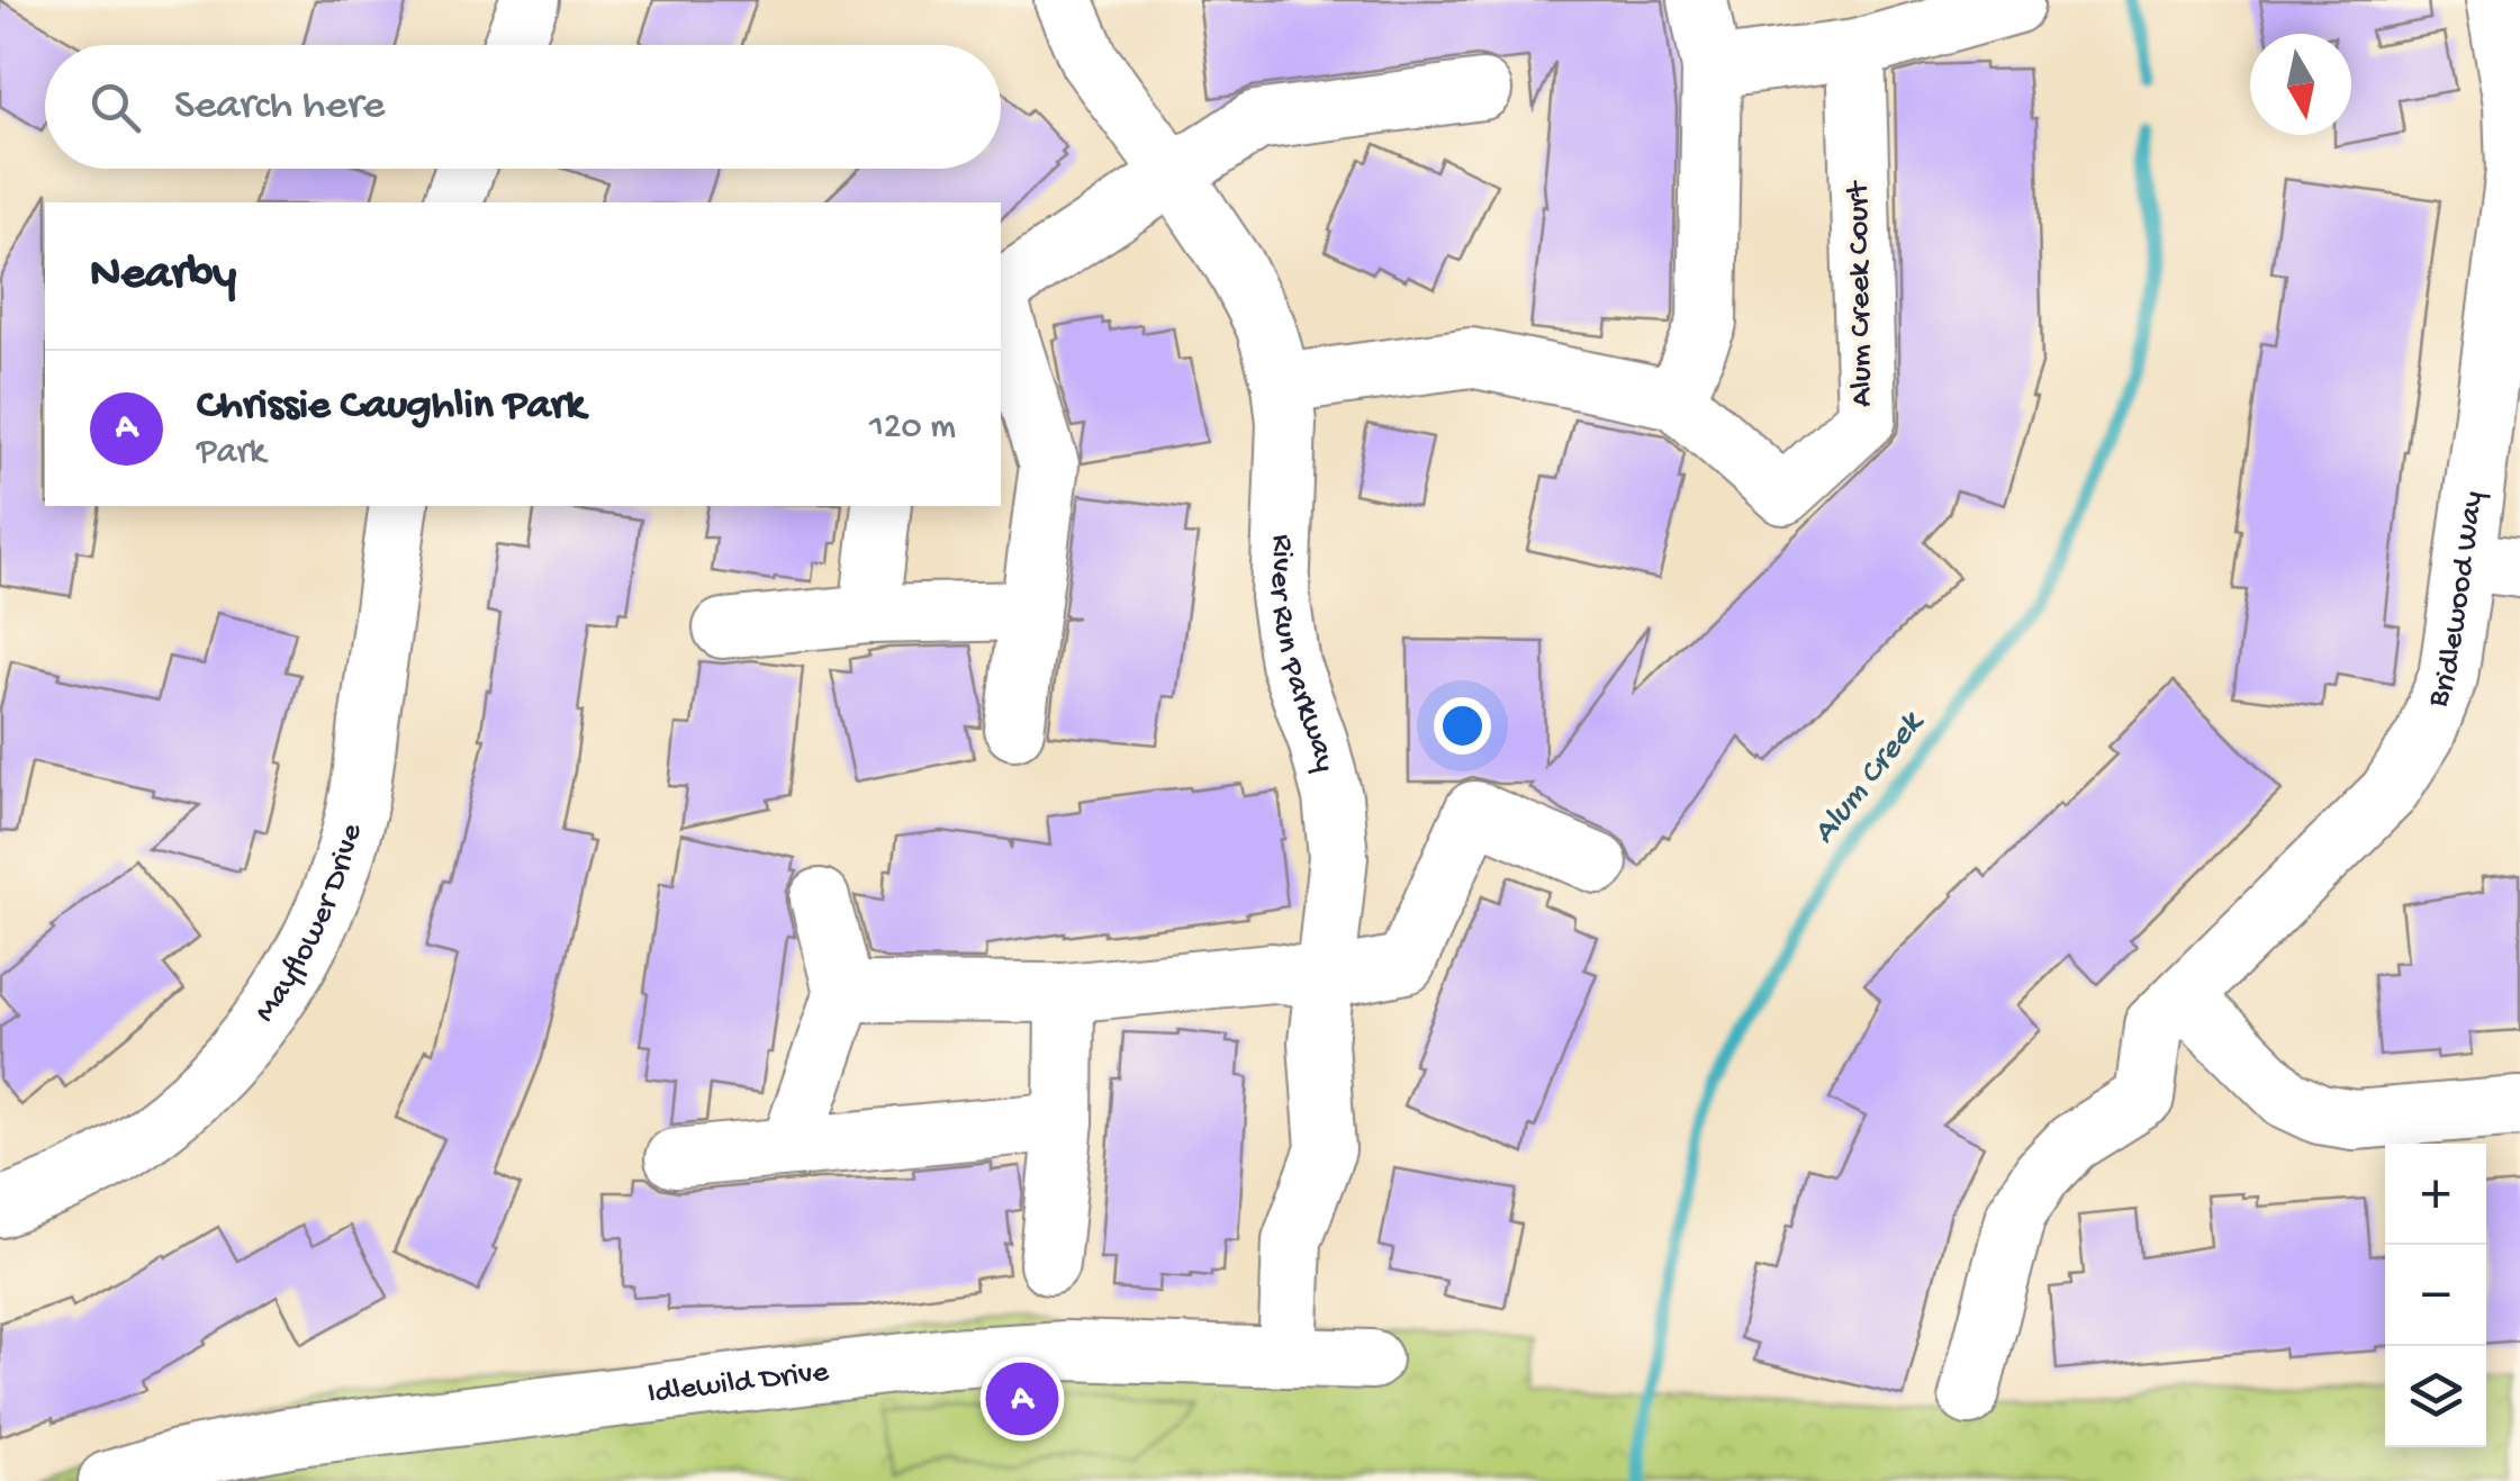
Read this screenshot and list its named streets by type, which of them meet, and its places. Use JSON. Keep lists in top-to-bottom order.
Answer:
{
  "streets": {
    "street": [
      "Alum Creek Court",
      "Bridlewood Way",
      "River Run Parkway",
      "Mayflower Drive",
      "Idlewild Drive"
    ]
  },
  "crossings": [
    ["River Run Parkway", "Idlewild Drive"]
  ],
  "water": ["Alum Creek"],
  "north": "bottom",
  "page": {
    "search": "Search here",
    "heading": "Nearby",
    "list": [
      {
        "mark": "A",
        "name": "Chrissie Caughlin Park",
        "note": "Park",
        "value": "120 m"
      }
    ],
    "map_buttons": ["+", "−"],
    "pins": "A"
  }
}
